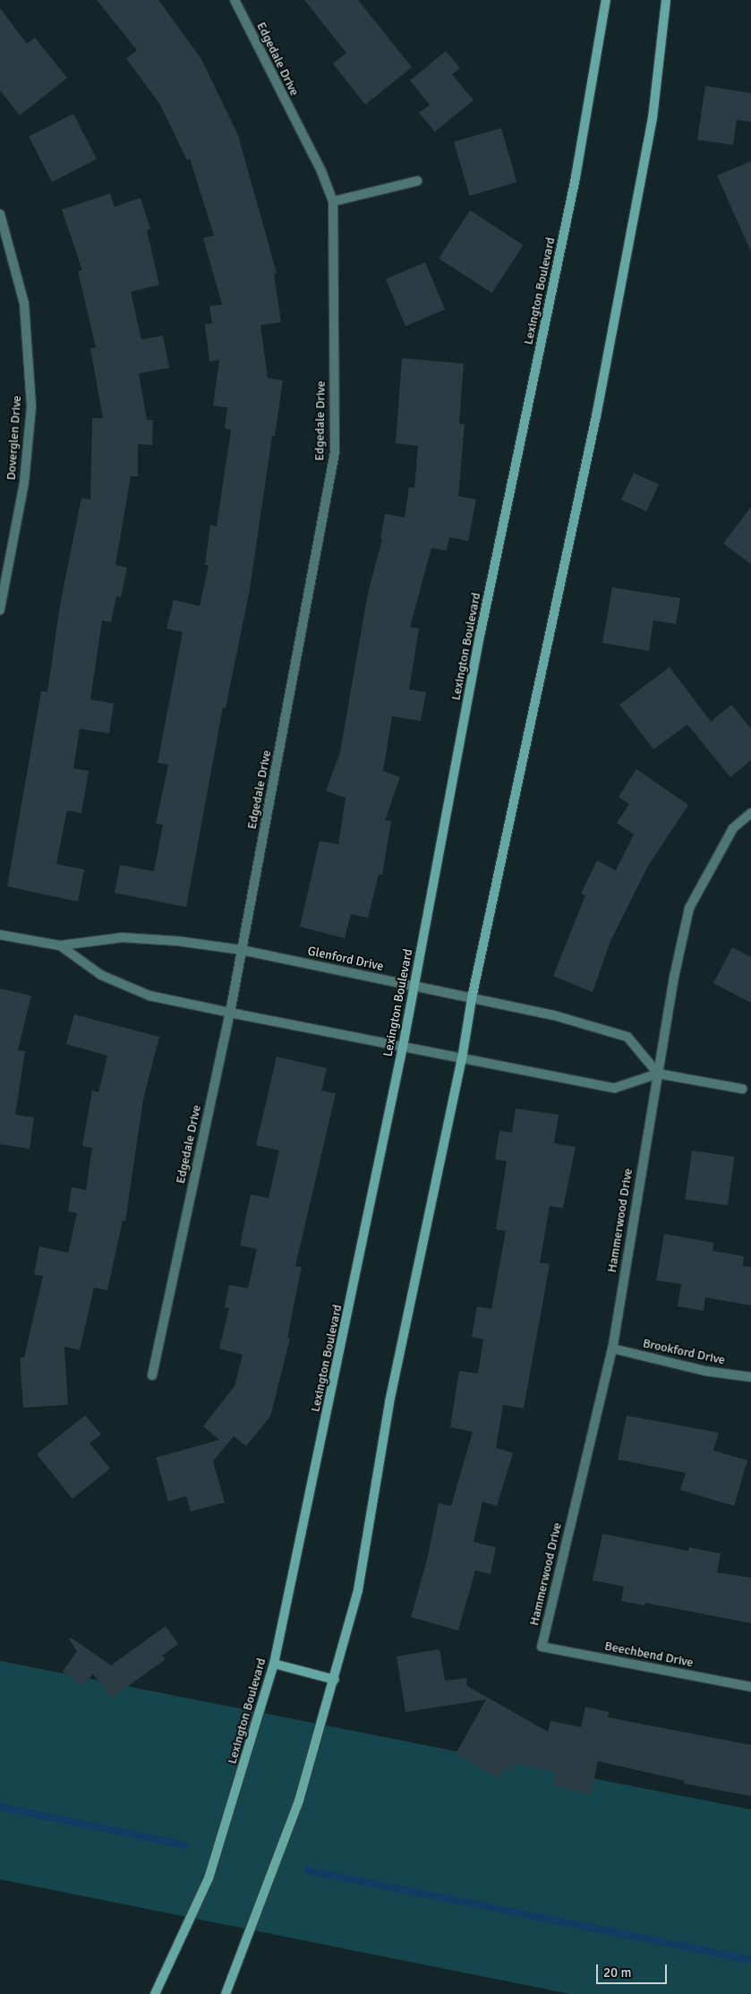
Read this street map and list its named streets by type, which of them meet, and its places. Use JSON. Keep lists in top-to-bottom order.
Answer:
{
  "streets": {
    "street": [
      "Edgedale Drive",
      "Lexington Boulevard",
      "Doverglen Drive",
      "Glenford Drive",
      "Hammerwood Drive",
      "Brookford Drive",
      "Beechbend Drive"
    ]
  },
  "crossings": [
    ["Edgedale Drive", "Glenford Drive"],
    ["Lexington Boulevard", "Glenford Drive"],
    ["Glenford Drive", "Hammerwood Drive"],
    ["Hammerwood Drive", "Brookford Drive"],
    ["Hammerwood Drive", "Beechbend Drive"]
  ],
  "scale_bar": "20 m"
}
